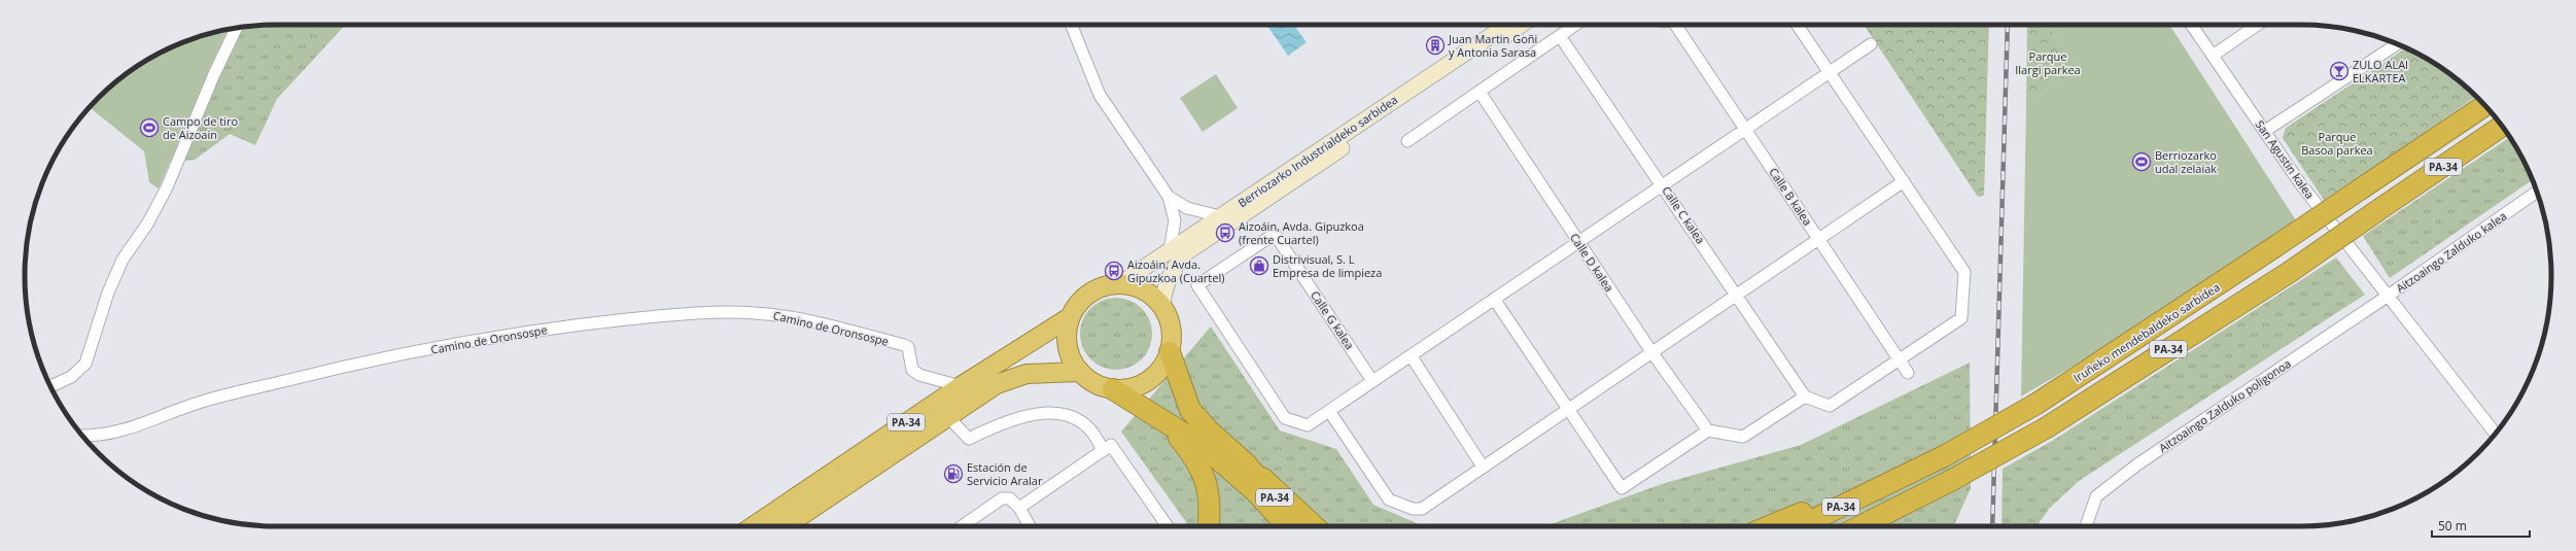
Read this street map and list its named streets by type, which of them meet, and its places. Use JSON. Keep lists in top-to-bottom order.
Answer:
{
  "streets": {
    "highway": ["PA-34", "Iruñeko mendebaldeko sarbidea"],
    "main road": ["Berriozarko Industrialdeko sarbidea"],
    "street": [
      "San Agustin kalea",
      "Calle B kalea",
      "Calle C kalea",
      "Aitzoaingo Zalduko kalea",
      "Calle D kalea",
      "Calle G kalea",
      "Camino de Oronsospe",
      "Aitzoaingo Zalduko poligonoa"
    ]
  },
  "crossings": [
    ["Berriozarko Industrialdeko sarbidea", "PA-34"],
    ["San Agustin kalea", "Aitzoaingo Zalduko kalea"],
    ["San Agustin kalea", "Aitzoaingo Zalduko poligonoa"],
    ["PA-34", "Camino de Oronsospe"],
    ["Aitzoaingo Zalduko kalea", "Aitzoaingo Zalduko poligonoa"]
  ],
  "parks": ["Parque Ilargi parkea", "Parque Basoa parkea"],
  "places": {
    "building": ["Juan Martin Goñi y Antonia Sarasa"],
    "bar": ["ZULO ALAI ELKARTEA"],
    "sports": ["Campo de tiro de Aizoain", "Berriozarko udal zelaiak"],
    "bus stop": ["Aizoáin, Avda. Gipuzkoa (frente Cuartel)", "Aizoáin, Avda. Gipuzkoa (Cuartel)"],
    "shop": ["Distrivisual, S. L Empresa de limpieza"],
    "fuel station": ["Estación de Servicio Aralar"]
  },
  "scale_bar": "50 m"
}
